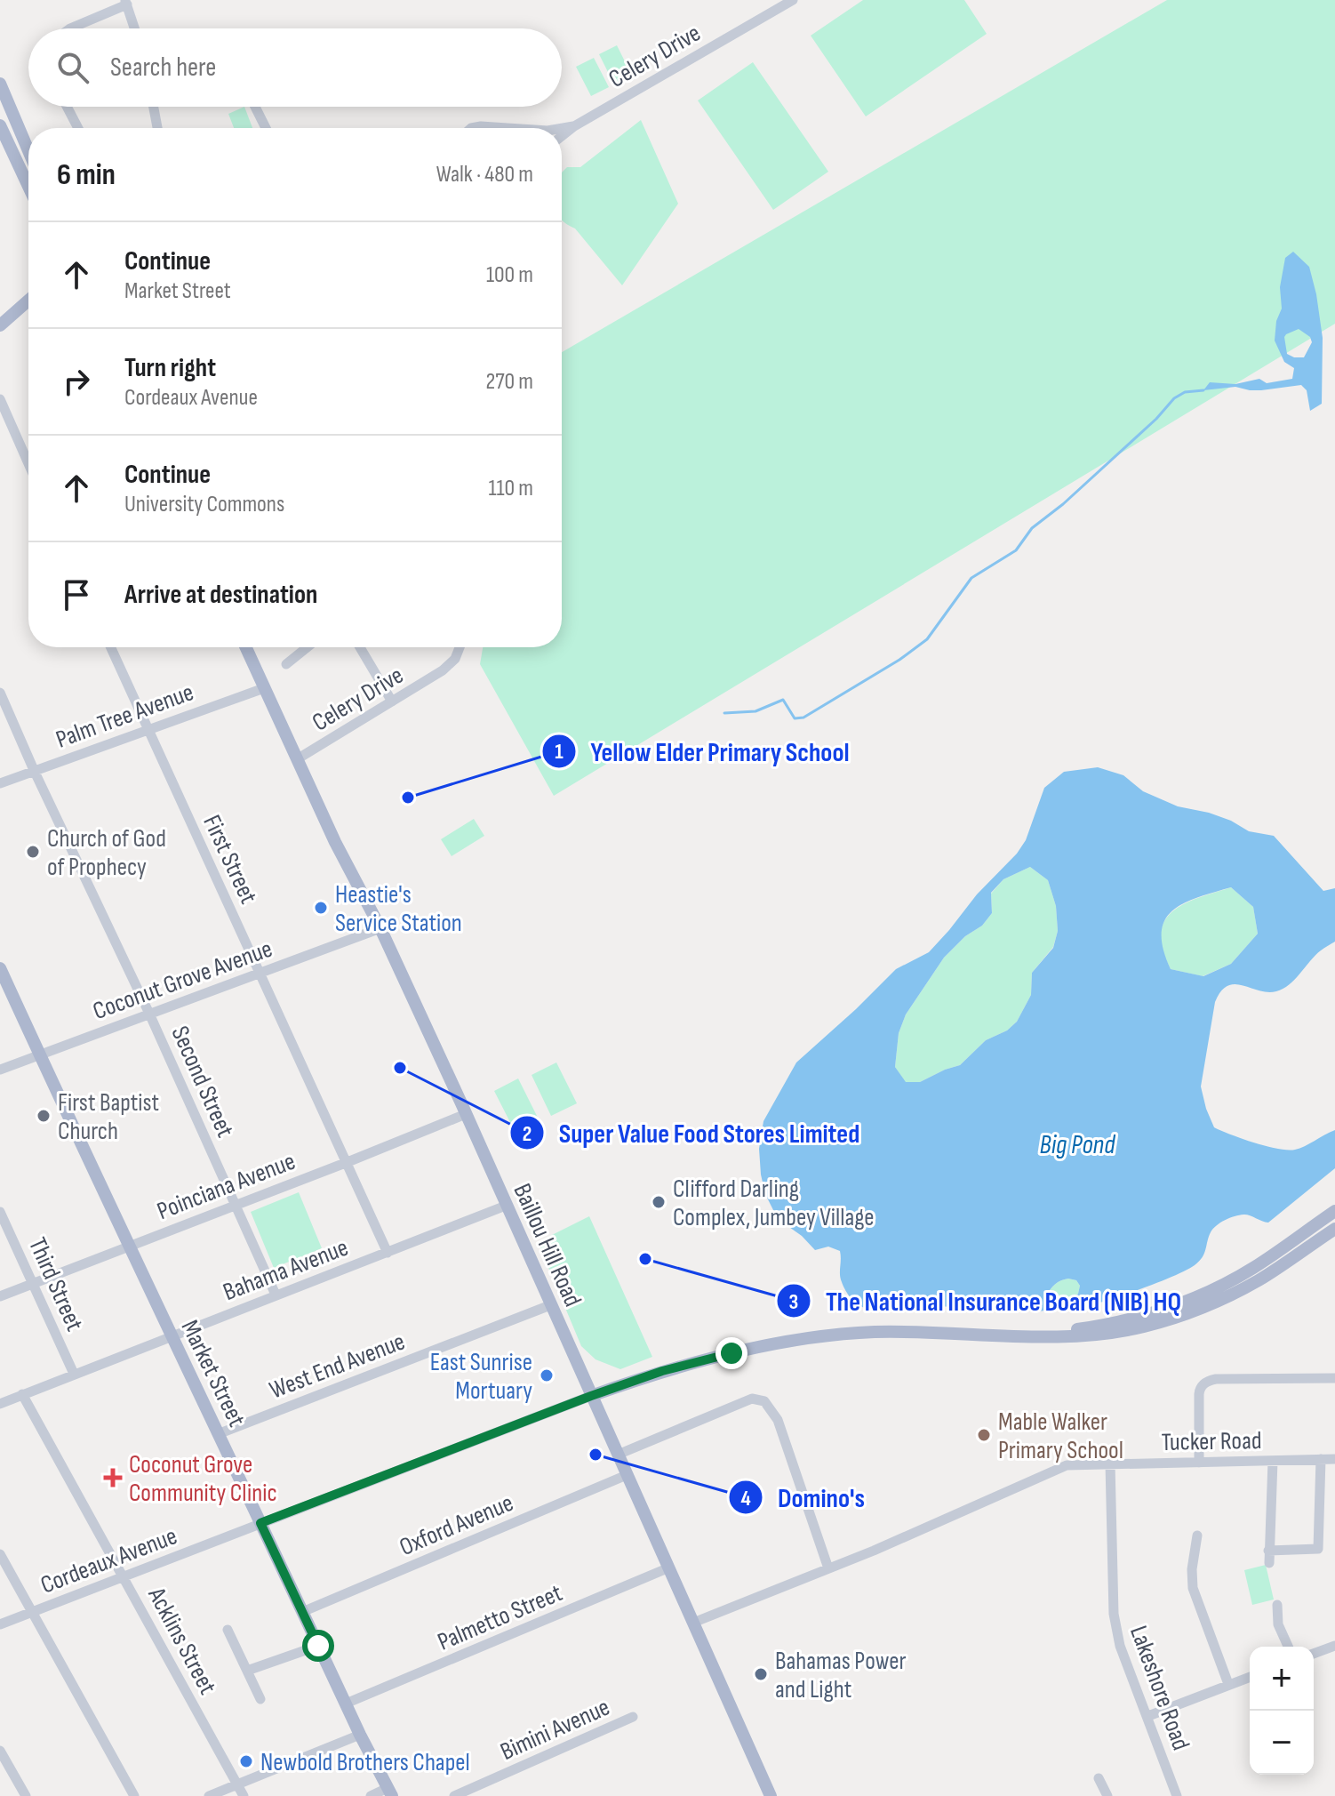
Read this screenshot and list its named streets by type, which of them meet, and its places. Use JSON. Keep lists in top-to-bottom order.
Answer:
{
  "streets": {
    "main road": ["Baillou Hill Road", "Market Street"],
    "street": [
      "Celery Drive",
      "Palm Tree Avenue",
      "First Street",
      "Coconut Grove Avenue",
      "Second Street",
      "Poinciana Avenue",
      "Bahama Avenue",
      "Third Street",
      "West End Avenue",
      "Tucker Road",
      "Oxford Avenue",
      "Cordeaux Avenue",
      "Palmetto Street",
      "Acklins Street",
      "Lakeshore Road",
      "Bimini Avenue"
    ]
  },
  "crossings": [
    ["Celery Drive", "Baillou Hill Road"],
    ["Palm Tree Avenue", "First Street"],
    ["Palm Tree Avenue", "Second Street"],
    ["Palm Tree Avenue", "Baillou Hill Road"],
    ["First Street", "Coconut Grove Avenue"],
    ["First Street", "Poinciana Avenue"],
    ["First Street", "Bahama Avenue"],
    ["Coconut Grove Avenue", "Second Street"],
    ["Coconut Grove Avenue", "Baillou Hill Road"],
    ["Coconut Grove Avenue", "Market Street"],
    ["Second Street", "Poinciana Avenue"],
    ["Second Street", "Bahama Avenue"],
    ["Poinciana Avenue", "Baillou Hill Road"],
    ["Poinciana Avenue", "Third Street"],
    ["Poinciana Avenue", "Market Street"],
    ["Baillou Hill Road", "Bahama Avenue"],
    ["Baillou Hill Road", "West End Avenue"],
    ["Baillou Hill Road", "Tucker Road"],
    ["Baillou Hill Road", "Oxford Avenue"],
    ["Baillou Hill Road", "Cordeaux Avenue"],
    ["Baillou Hill Road", "Palmetto Street"],
    ["Bahama Avenue", "Third Street"],
    ["Bahama Avenue", "Market Street"],
    ["Bahama Avenue", "Acklins Street"],
    ["West End Avenue", "Market Street"],
    ["Market Street", "Oxford Avenue"],
    ["Market Street", "Cordeaux Avenue"],
    ["Market Street", "Palmetto Street"],
    ["Tucker Road", "Lakeshore Road"],
    ["Cordeaux Avenue", "Acklins Street"]
  ],
  "water": ["Big Pond"],
  "places": {
    "other": [
      "Yellow Elder Primary School",
      "Church of God of Prophecy",
      "Heastie's Service Station",
      "Super Value Food Stores Limited",
      "First Baptist Church",
      "Clifford Darling Complex, Jumbey Village",
      "The National Insurance Board (NIB) HQ",
      "East Sunrise Mortuary",
      "Mable Walker Primary School",
      "Domino's",
      "Bahamas Power and Light",
      "Newbold Brothers Chapel"
    ],
    "health": ["Coconut Grove Community Clinic"]
  },
  "page": {
    "search": "Search here",
    "heading": ["6 min", "Walk · 480 m"],
    "list": [
      ["Continue", "Market Street", "100 m"],
      ["Turn right", "Cordeaux Avenue", "270 m"],
      ["Continue", "University Commons", "110 m"],
      "Arrive at destination"
    ],
    "map_buttons": ["+", "−"]
  }
}
